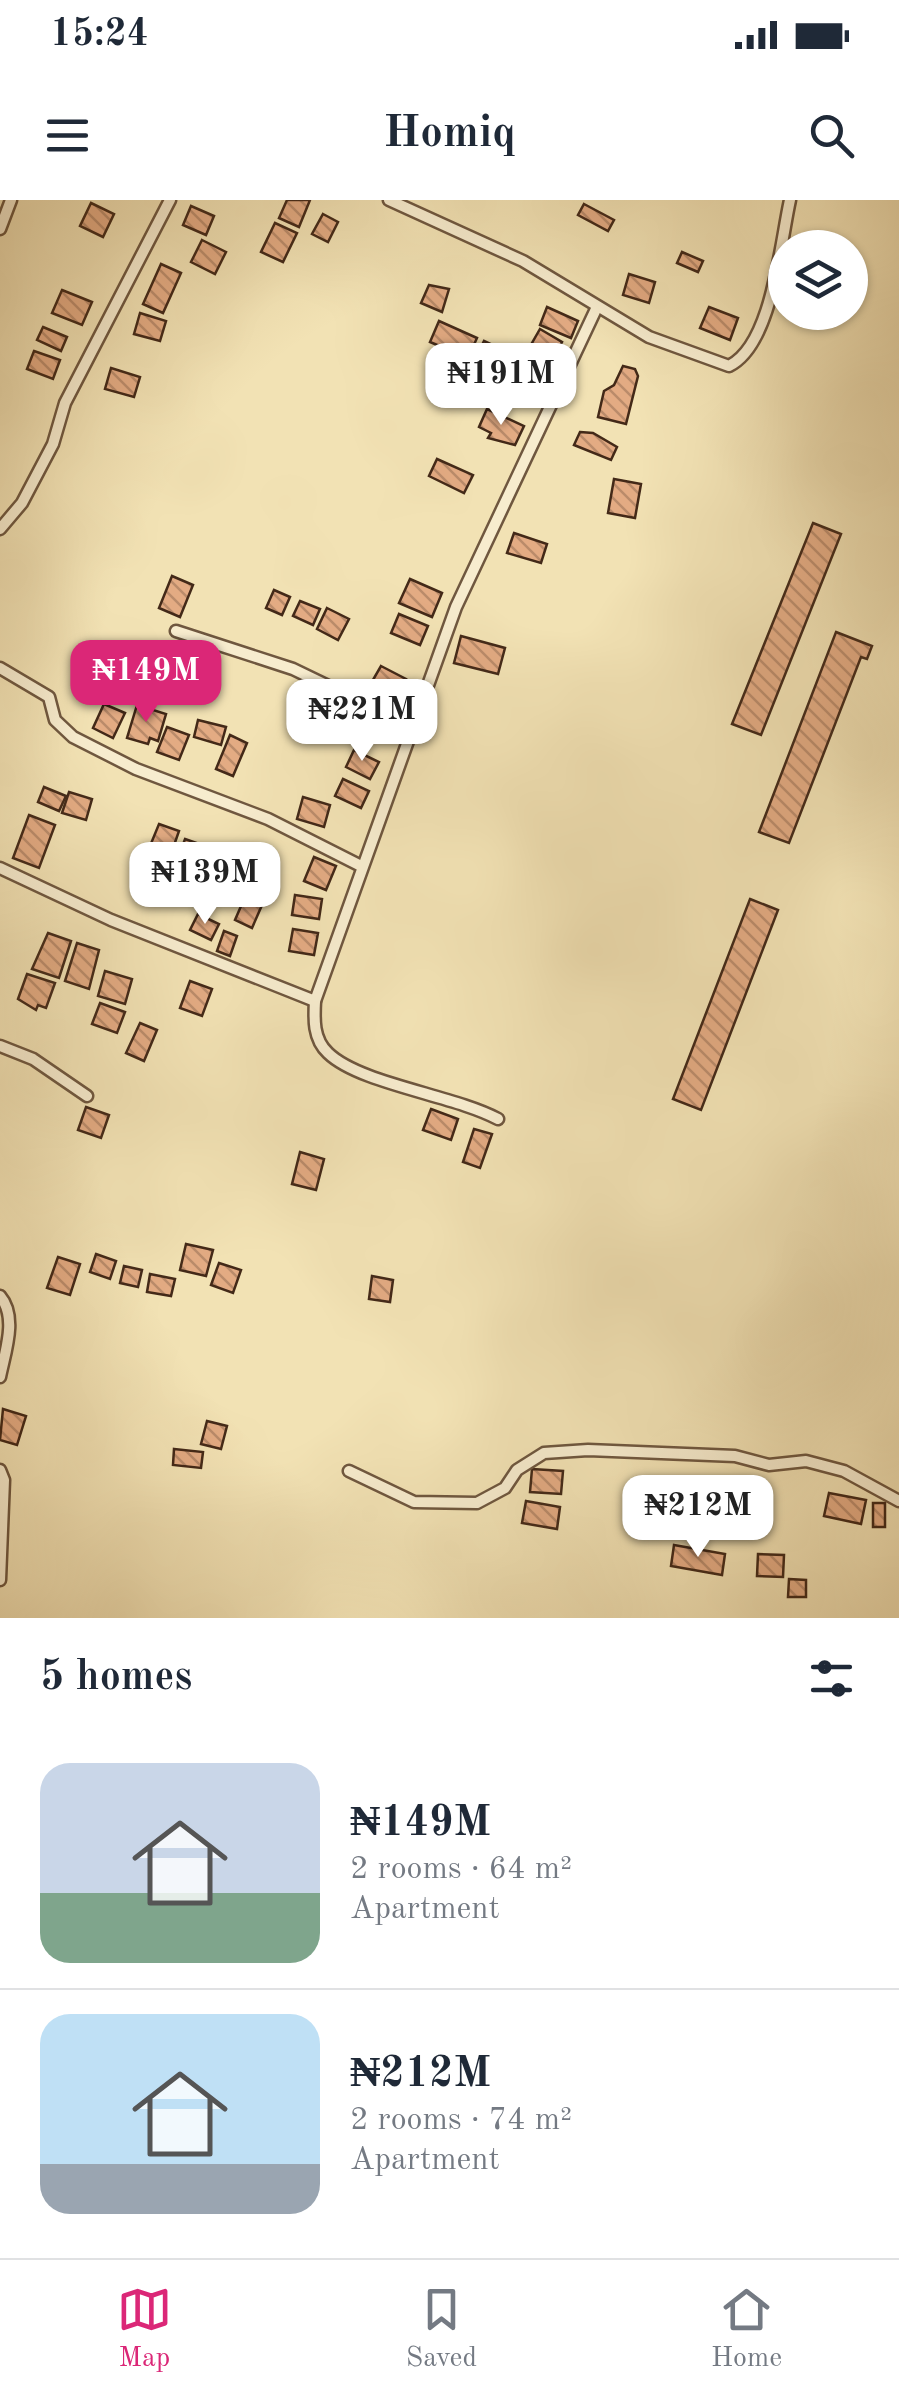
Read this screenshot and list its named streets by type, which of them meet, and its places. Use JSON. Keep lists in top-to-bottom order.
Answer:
{
  "page": {
    "status": "15:24",
    "header": "Homiq",
    "price": [
      "₦191M",
      "₦149M",
      "₦221M",
      "₦139M",
      "₦212M"
    ],
    "heading": "5 homes",
    "list": [
      {
        "name": "₦149M",
        "note": "2 rooms · 64 m² · Apartment"
      },
      {
        "name": "₦212M",
        "note": "2 rooms · 74 m² · Apartment"
      }
    ],
    "tabs": ["Map", "Saved", "Home"]
  }
}
